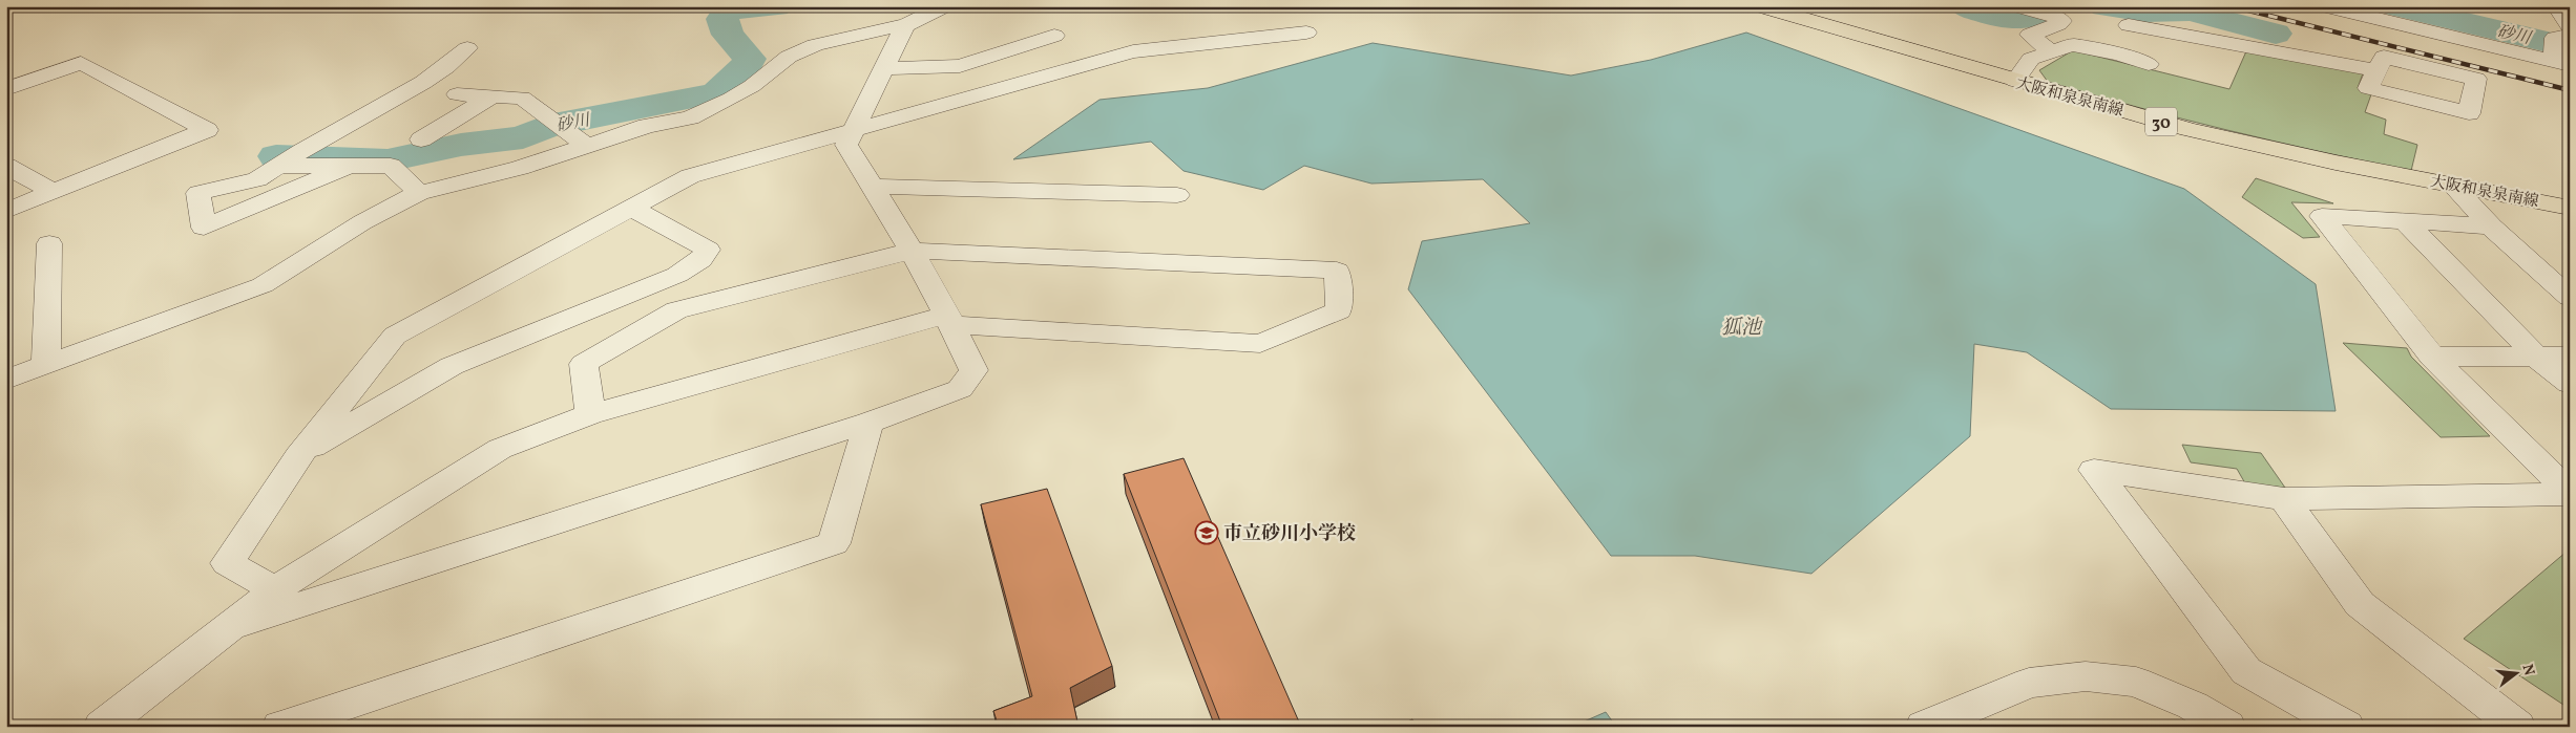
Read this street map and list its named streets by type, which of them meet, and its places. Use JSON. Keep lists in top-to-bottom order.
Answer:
{
  "streets": {
    "main road": ["大阪和泉泉南線", "30"]
  },
  "water": ["砂川", "狐池"],
  "places": {
    "school or university": ["市立砂川小学校"]
  },
  "north": "right"
}
